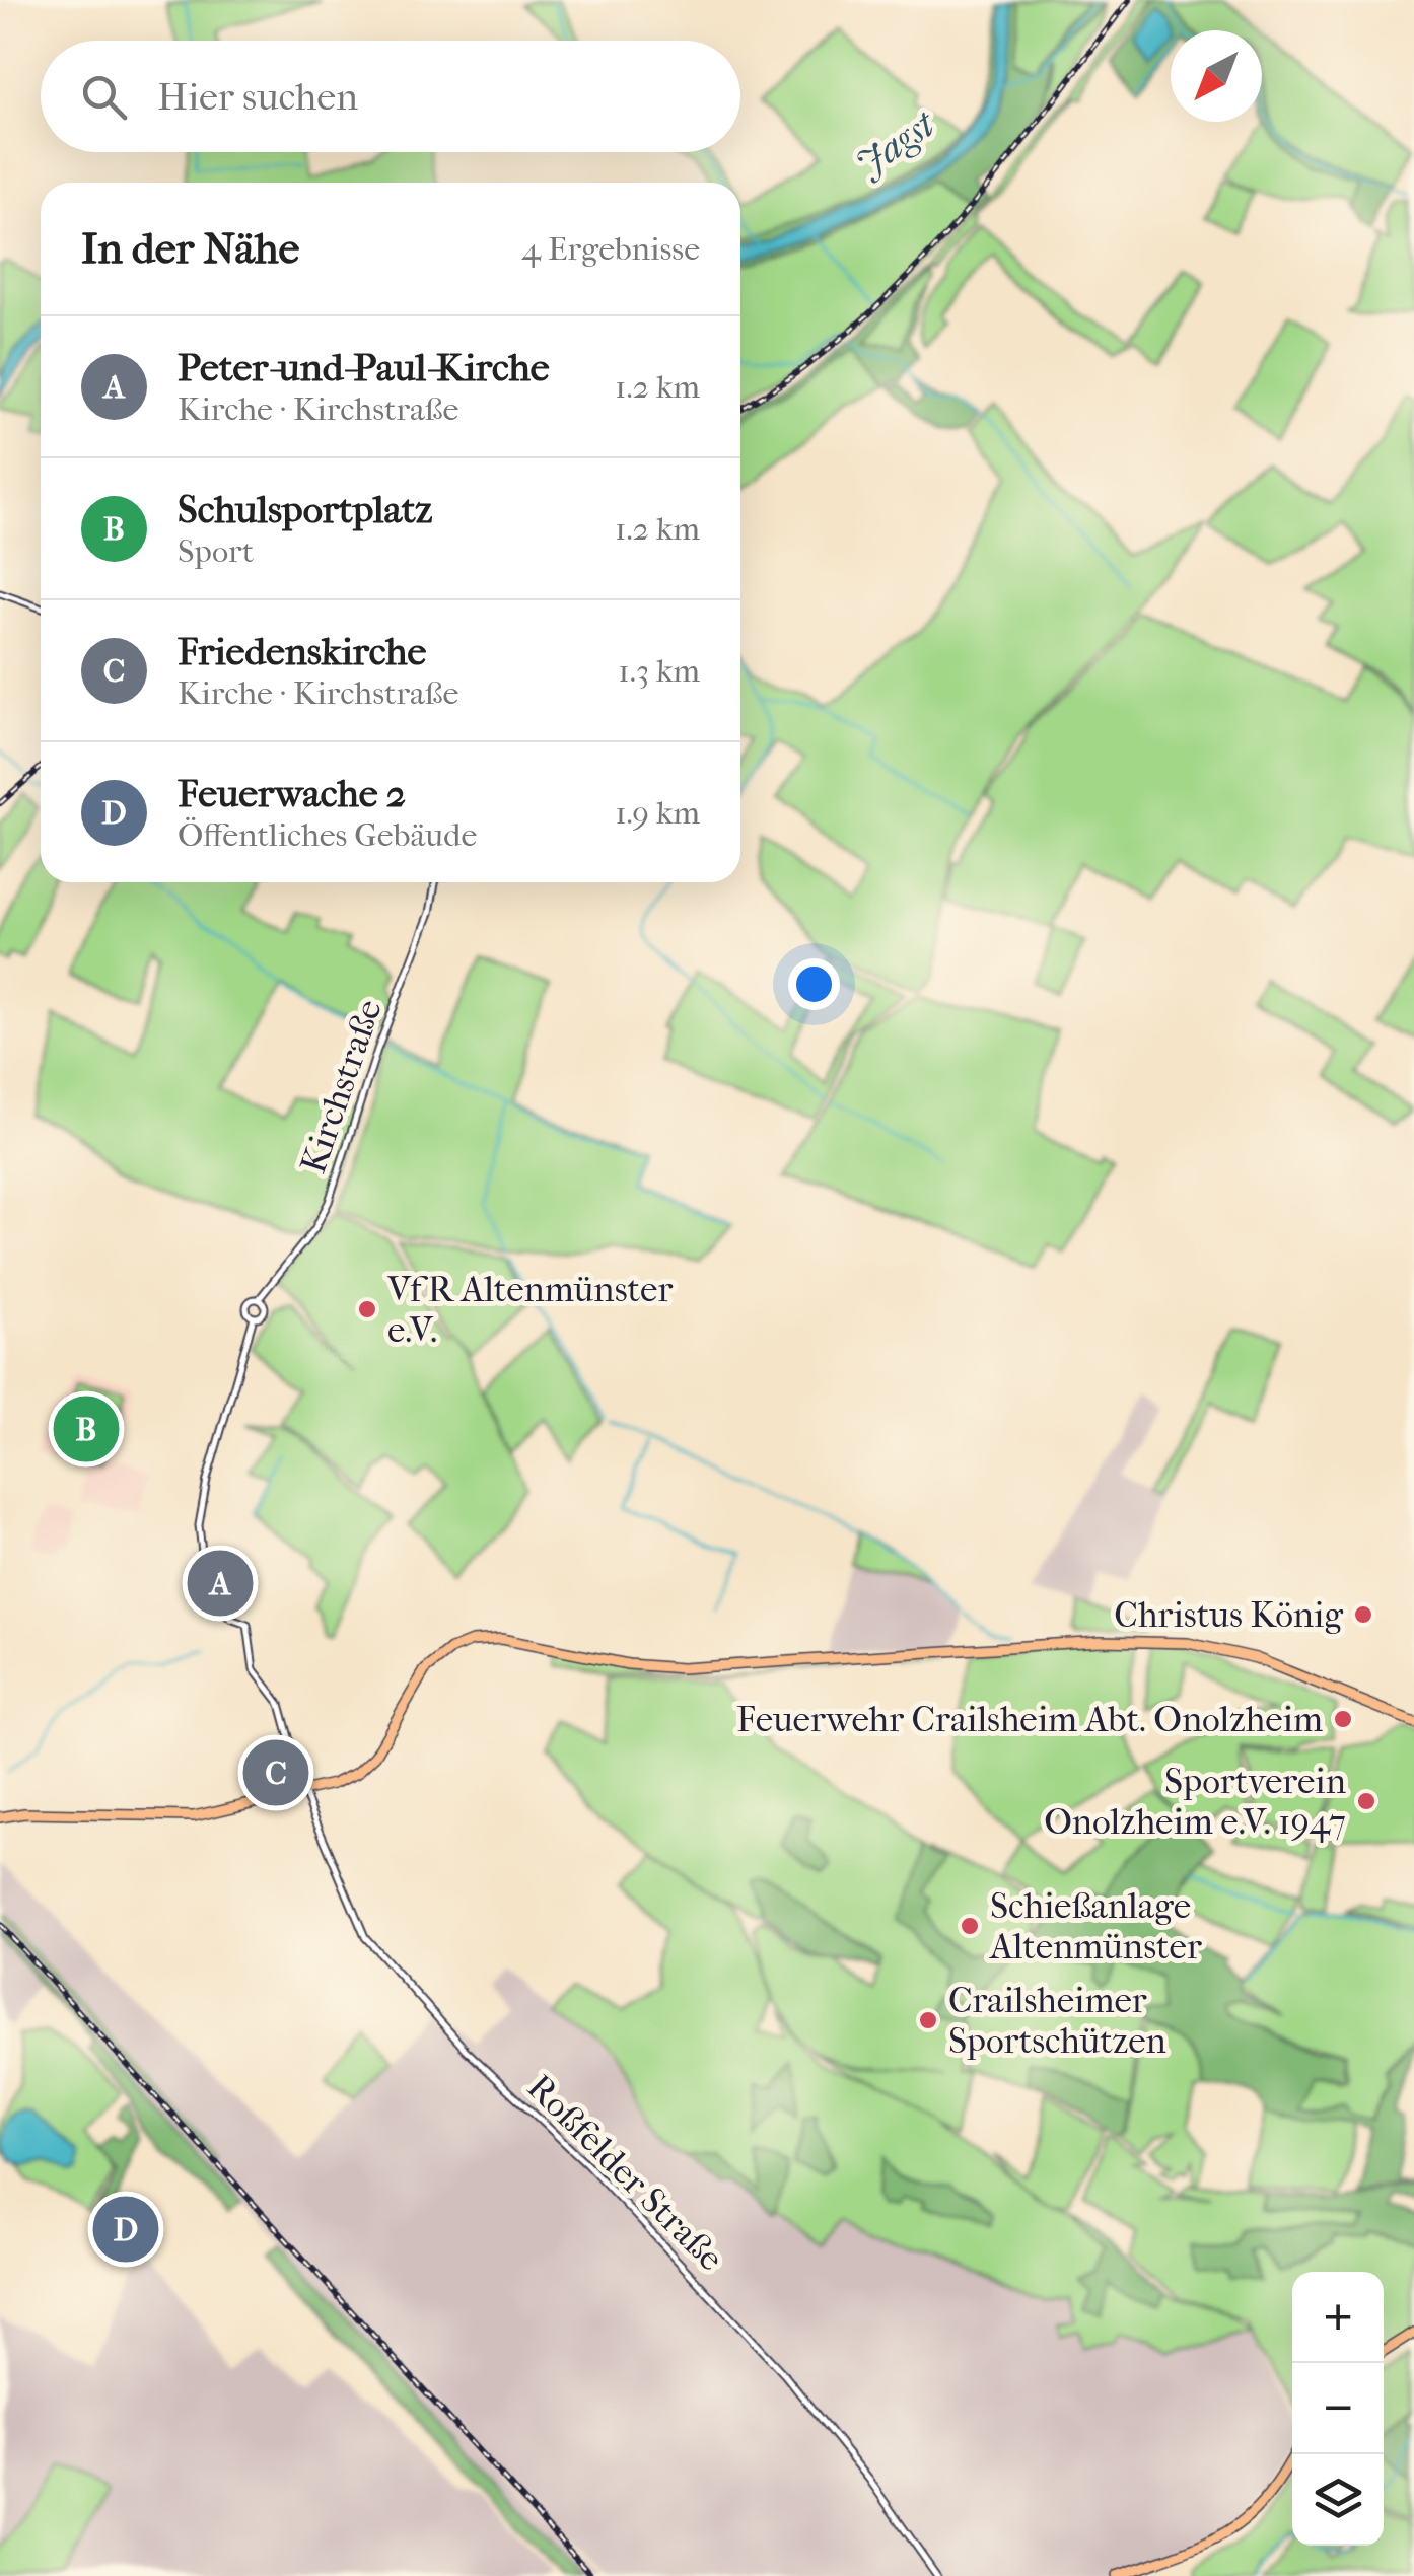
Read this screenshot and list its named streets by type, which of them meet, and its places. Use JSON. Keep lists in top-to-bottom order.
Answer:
{
  "streets": {
    "street": ["Kirchstraße", "Roßfelder Straße"]
  },
  "crossings": [
    ["Kirchstraße", "Roßfelder Straße"]
  ],
  "water": ["Jagst"],
  "places": [
    "VfR Altenmünster e.V.",
    "Christus König",
    "Feuerwehr Crailsheim Abt. Onolzheim",
    "Sportverein Onolzheim e.V. 1947",
    "Schießanlage Altenmünster",
    "Crailsheimer Sportschützen"
  ],
  "north": "bottom left",
  "page": {
    "search": "Hier suchen",
    "heading": ["In der Nähe", "4 Ergebnisse"],
    "list": [
      {
        "mark": "A",
        "name": "Peter-und-Paul-Kirche",
        "note": "Kirche · Kirchstraße",
        "value": "1.2 km"
      },
      {
        "mark": "B",
        "name": "Schulsportplatz",
        "note": "Sport",
        "value": "1.2 km"
      },
      {
        "mark": "C",
        "name": "Friedenskirche",
        "note": "Kirche · Kirchstraße",
        "value": "1.3 km"
      },
      {
        "mark": "D",
        "name": "Feuerwache 2",
        "note": "Öffentliches Gebäude",
        "value": "1.9 km"
      }
    ],
    "pins": [
      "B",
      "A",
      "C",
      "D"
    ],
    "map_buttons": ["+", "−"]
  }
}
